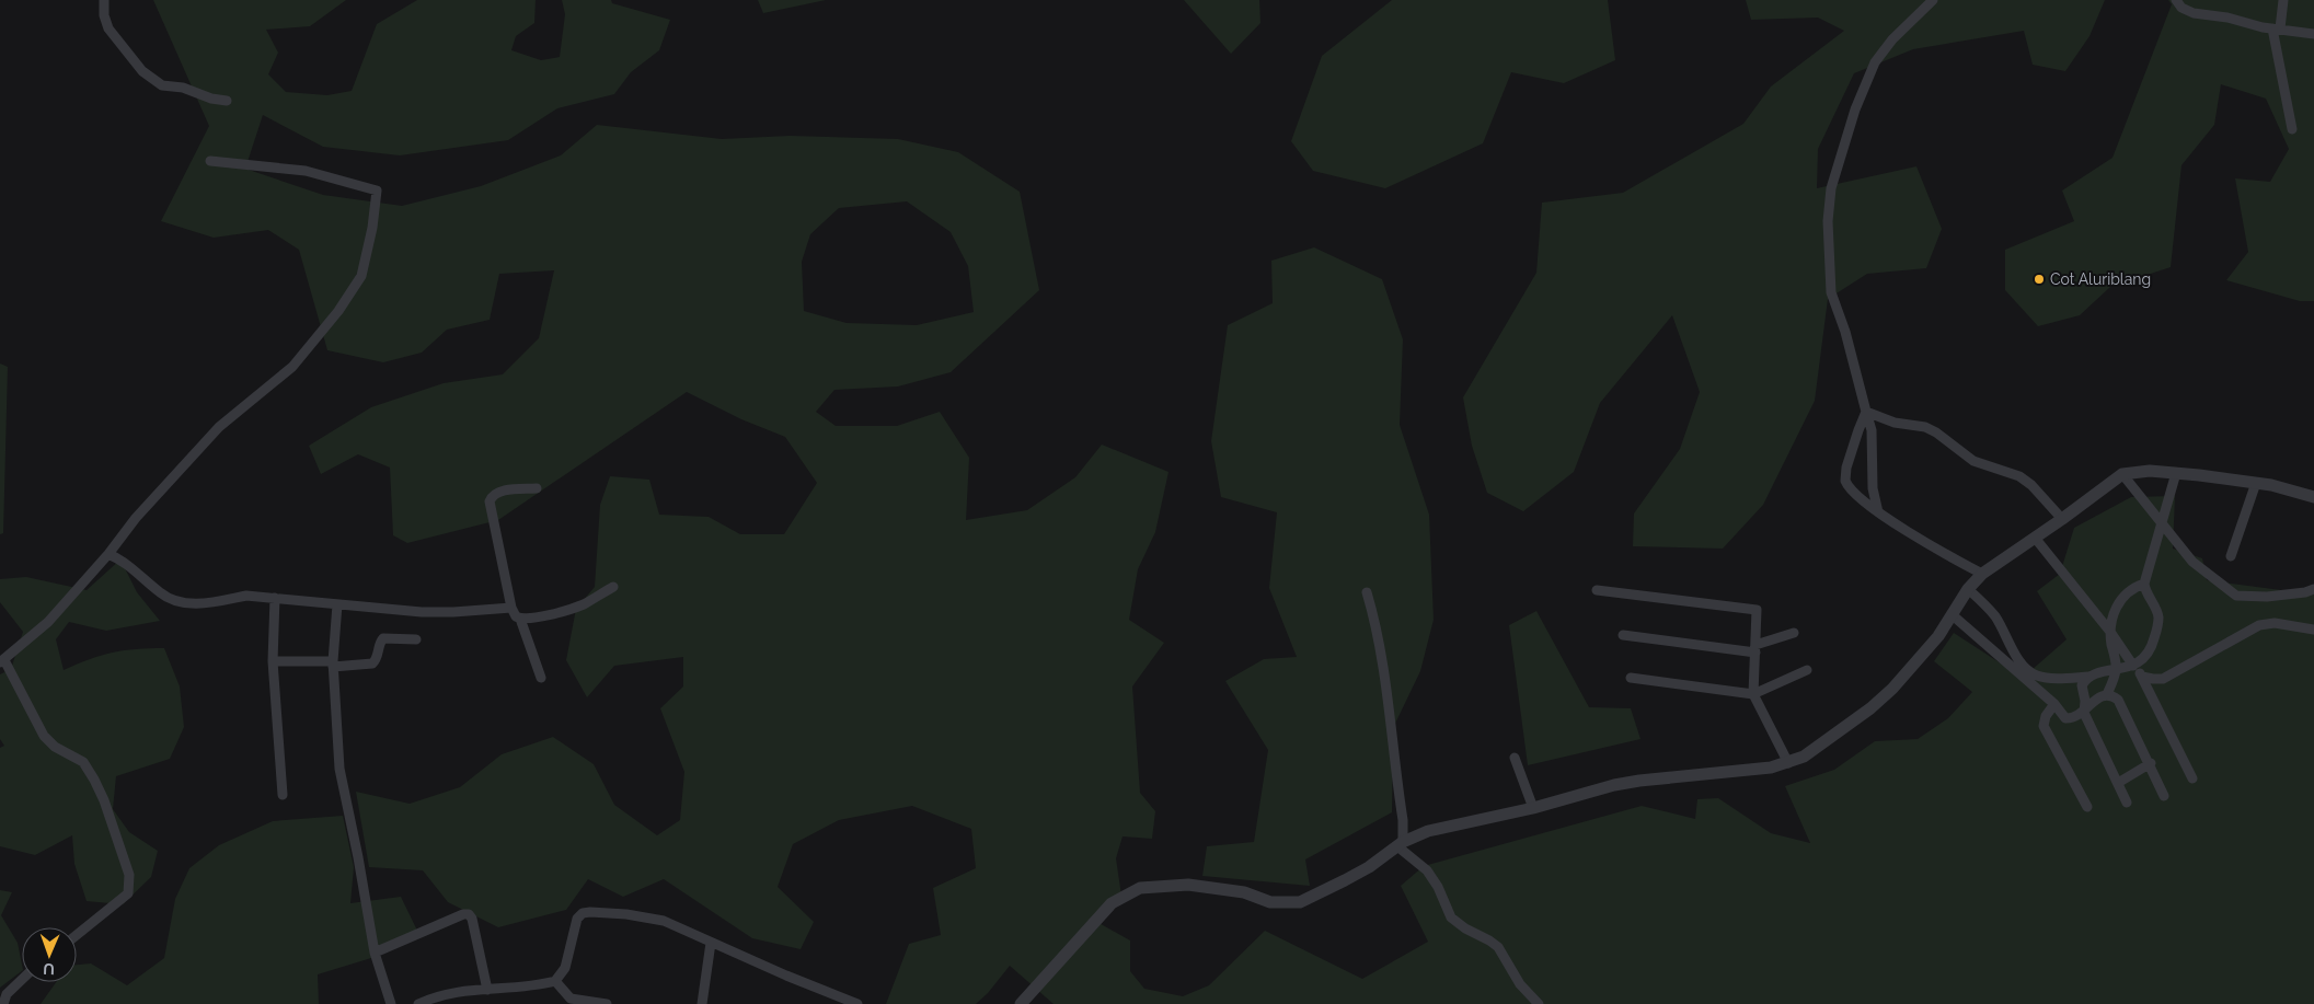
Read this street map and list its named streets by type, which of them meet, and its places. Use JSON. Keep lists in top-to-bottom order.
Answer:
{
  "places": ["Cot Aluriblang"],
  "north": "bottom"
}
